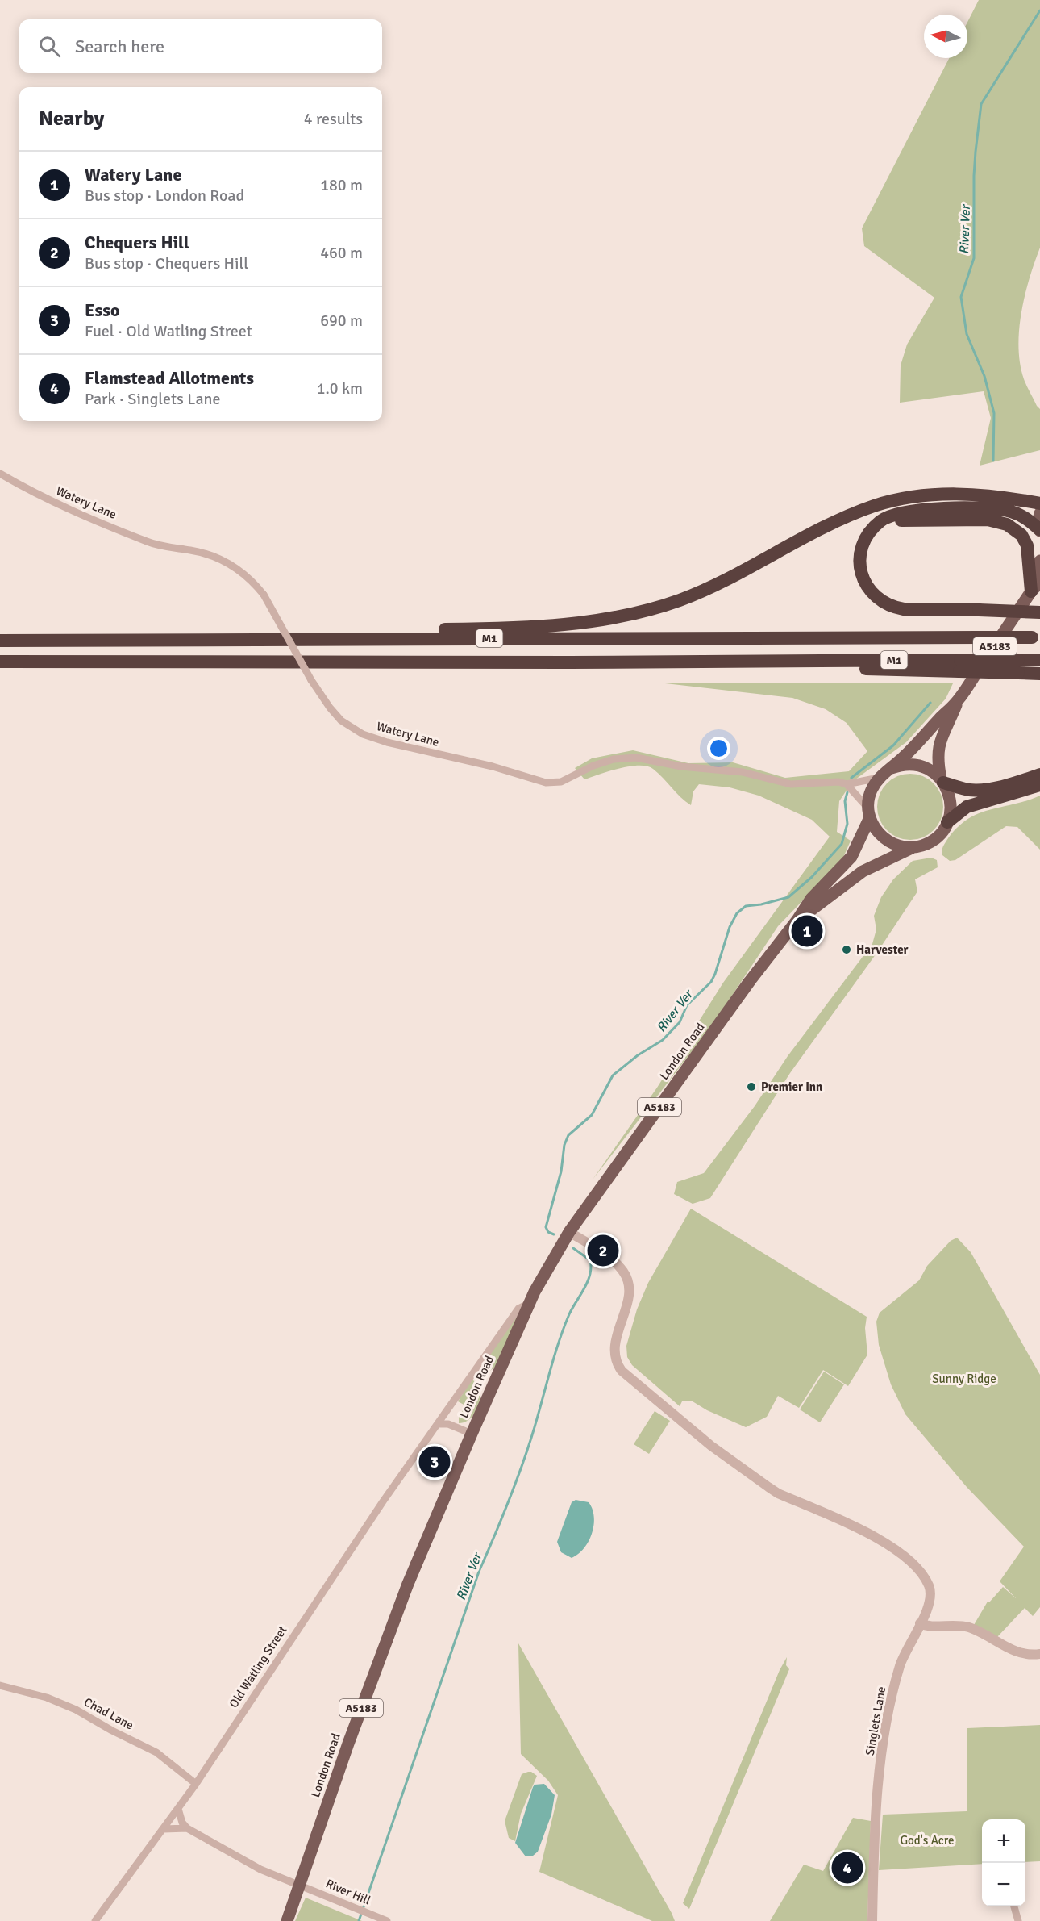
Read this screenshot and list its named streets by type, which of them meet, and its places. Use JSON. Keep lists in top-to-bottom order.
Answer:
{
  "streets": {
    "highway": ["M1"],
    "main road": ["A5183", "London Road"],
    "street": [
      "Watery Lane",
      "Old Watling Street",
      "Chad Lane",
      "Singlets Lane",
      "River Hill"
    ]
  },
  "crossings": [
    ["Watery Lane", "A5183"],
    ["Watery Lane", "London Road"],
    ["A5183", "London Road"],
    ["London Road", "Old Watling Street"],
    ["London Road", "Singlets Lane"],
    ["London Road", "River Hill"],
    ["Old Watling Street", "Chad Lane"]
  ],
  "water": ["River Ver"],
  "parks": ["Sunny Ridge", "God's Acre"],
  "places": ["Harvester", "Premier Inn"],
  "north": "left",
  "page": {
    "search": "Search here",
    "heading": ["Nearby", "4 results"],
    "list": [
      {
        "mark": "1",
        "name": "Watery Lane",
        "note": "Bus stop · London Road",
        "value": "180 m"
      },
      {
        "mark": "2",
        "name": "Chequers Hill",
        "note": "Bus stop · Chequers Hill",
        "value": "460 m"
      },
      {
        "mark": "3",
        "name": "Esso",
        "note": "Fuel · Old Watling Street",
        "value": "690 m"
      },
      {
        "mark": "4",
        "name": "Flamstead Allotments",
        "note": "Park · Singlets Lane",
        "value": "1.0 km"
      }
    ],
    "pins": [
      "1",
      "2",
      "3",
      "4"
    ],
    "map_buttons": ["+", "−"]
  }
}
